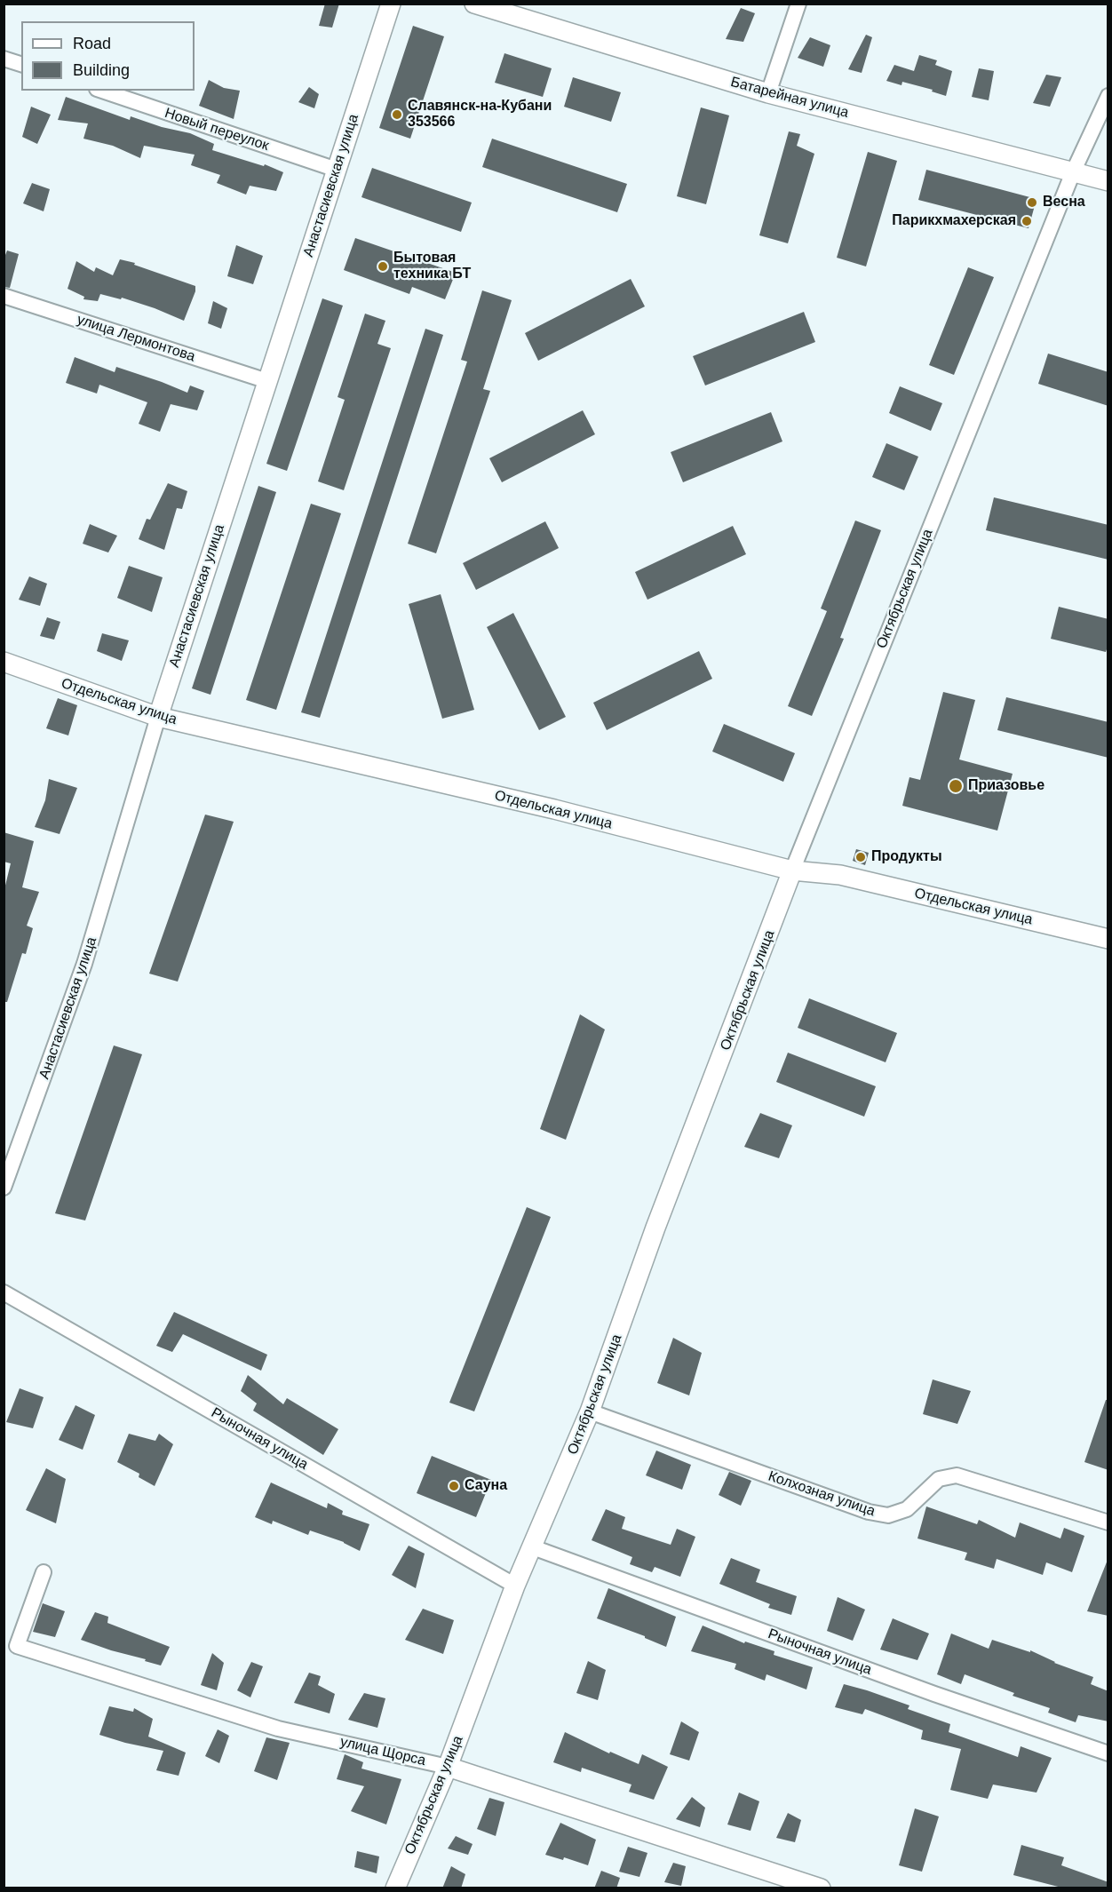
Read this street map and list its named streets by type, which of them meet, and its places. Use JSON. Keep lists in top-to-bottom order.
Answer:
{
  "streets": {
    "street": [
      "Батарейная улица",
      "Новый переулок",
      "Анастасиевская улица",
      "улица Лермонтова",
      "Октябрьская улица",
      "Отдельская улица",
      "Рыночная улица",
      "Колхозная улица",
      "улица Щорса"
    ]
  },
  "crossings": [
    ["Батарейная улица", "Октябрьская улица"],
    ["Новый переулок", "Анастасиевская улица"],
    ["Анастасиевская улица", "улица Лермонтова"],
    ["Анастасиевская улица", "Отдельская улица"],
    ["Октябрьская улица", "Отдельская улица"],
    ["Октябрьская улица", "Рыночная улица"],
    ["Октябрьская улица", "Колхозная улица"],
    ["Октябрьская улица", "улица Щорса"]
  ],
  "places": [
    "Славянск-на-Кубани 353566",
    "Весна",
    "Парикхмахерская",
    "Бытовая техника БТ",
    "Приазовье",
    "Продукты",
    "Сауна"
  ],
  "legend": ["Road", "Building"]
}
